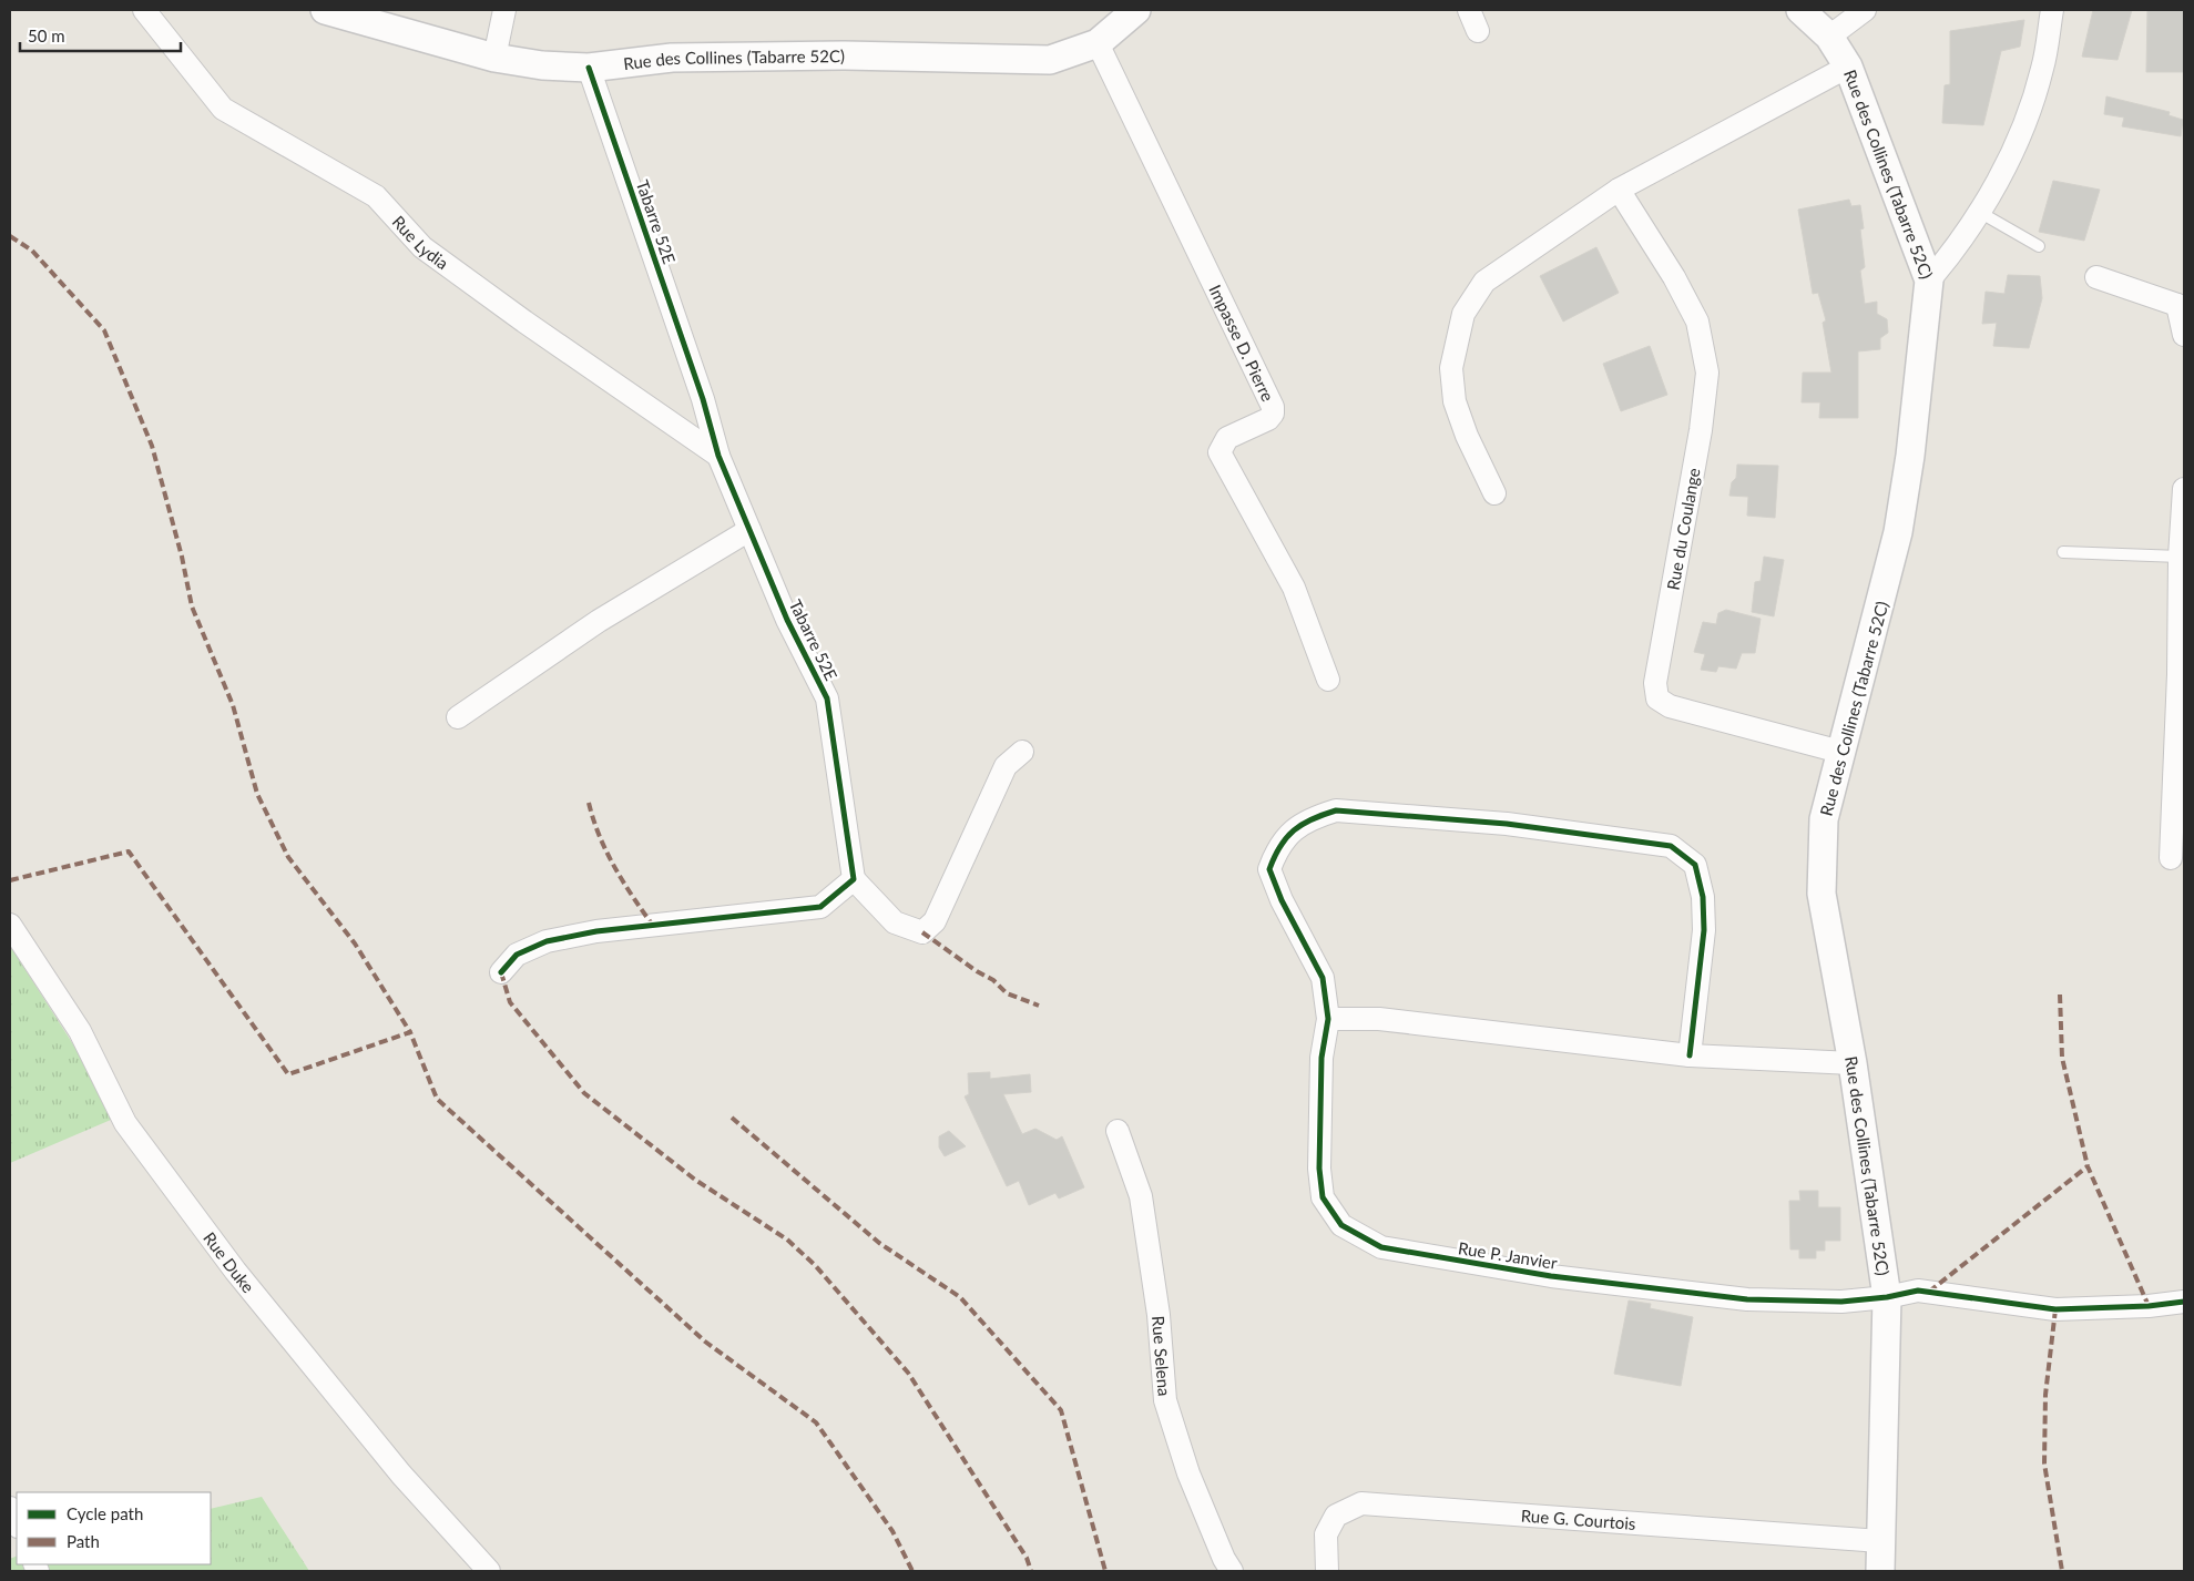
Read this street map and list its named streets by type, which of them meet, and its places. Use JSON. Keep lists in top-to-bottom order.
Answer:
{
  "streets": {
    "street": [
      "Rue des Collines (Tabarre 52C)",
      "Tabarre 52E",
      "Rue Lydia",
      "Impasse D. Pierre",
      "Rue du Coulange",
      "Rue P. Janvier",
      "Rue Duke",
      "Rue Selena",
      "Rue G. Courtois"
    ]
  },
  "crossings": [
    ["Rue des Collines (Tabarre 52C)", "Tabarre 52E"],
    ["Rue des Collines (Tabarre 52C)", "Impasse D. Pierre"],
    ["Rue des Collines (Tabarre 52C)", "Rue du Coulange"],
    ["Rue des Collines (Tabarre 52C)", "Rue P. Janvier"],
    ["Rue des Collines (Tabarre 52C)", "Rue G. Courtois"],
    ["Tabarre 52E", "Rue Lydia"]
  ],
  "legend": ["Cycle path", "Path"],
  "scale_bar": "50 m"
}
